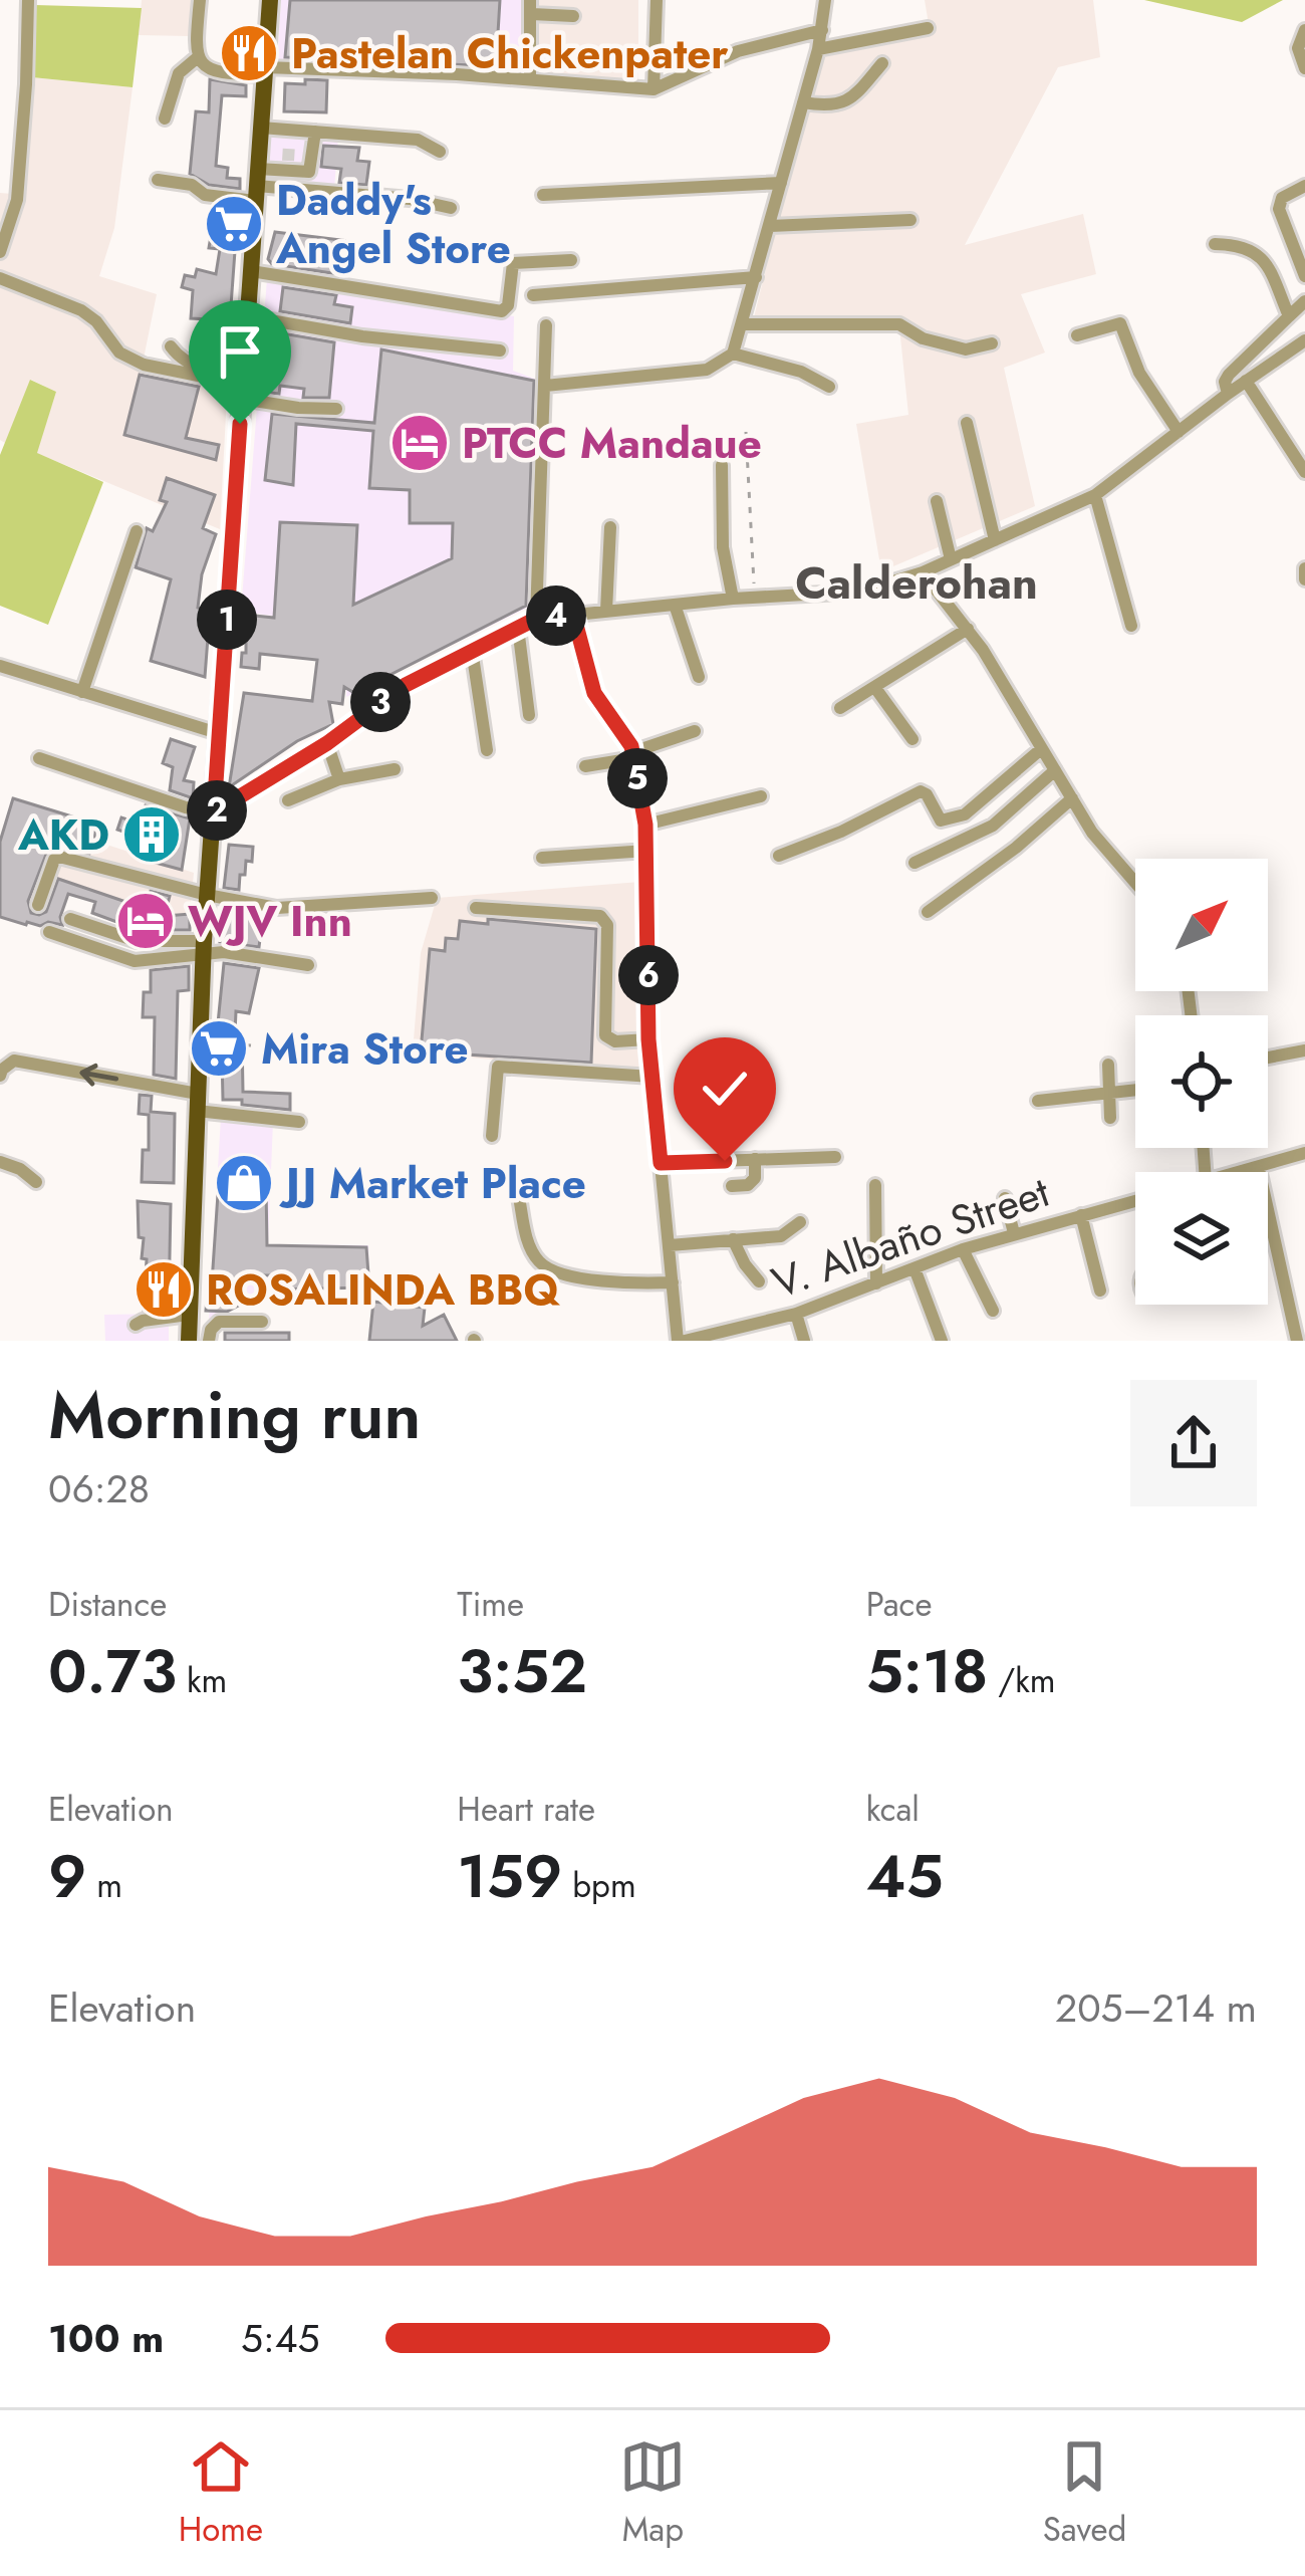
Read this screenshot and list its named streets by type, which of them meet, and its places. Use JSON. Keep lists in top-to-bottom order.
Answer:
{
  "streets": {
    "street": ["V. Albaño Street"]
  },
  "districts": ["Calderohan"],
  "places": {
    "restaurant": ["Pastelan Chickenpater", "ROSALINDA BBQ"],
    "supermarket": ["Daddy's Angel Store", "Mira Store"],
    "hotel": ["PTCC Mandaue", "WJV Inn"],
    "building": ["AKD"],
    "shop": ["JJ Market Place"]
  },
  "north": "top right",
  "page": {
    "pins": [
      "4",
      "1",
      "3",
      "5",
      "2",
      "6"
    ],
    "heading": ["Morning run", "06:28"],
    "stats": [
      ["Distance", "0.73 km"],
      ["Time", "3:52"],
      ["Pace", "5:18 /km"],
      ["Elevation", "9 m"],
      ["Heart rate", "159 bpm"],
      ["kcal", "45"]
    ],
    "chart": ["Elevation", "205–214 m"],
    "list": [
      {
        "name": "100 m",
        "note": "5:45"
      }
    ],
    "tabs": ["Home", "Map", "Saved"]
  }
}
